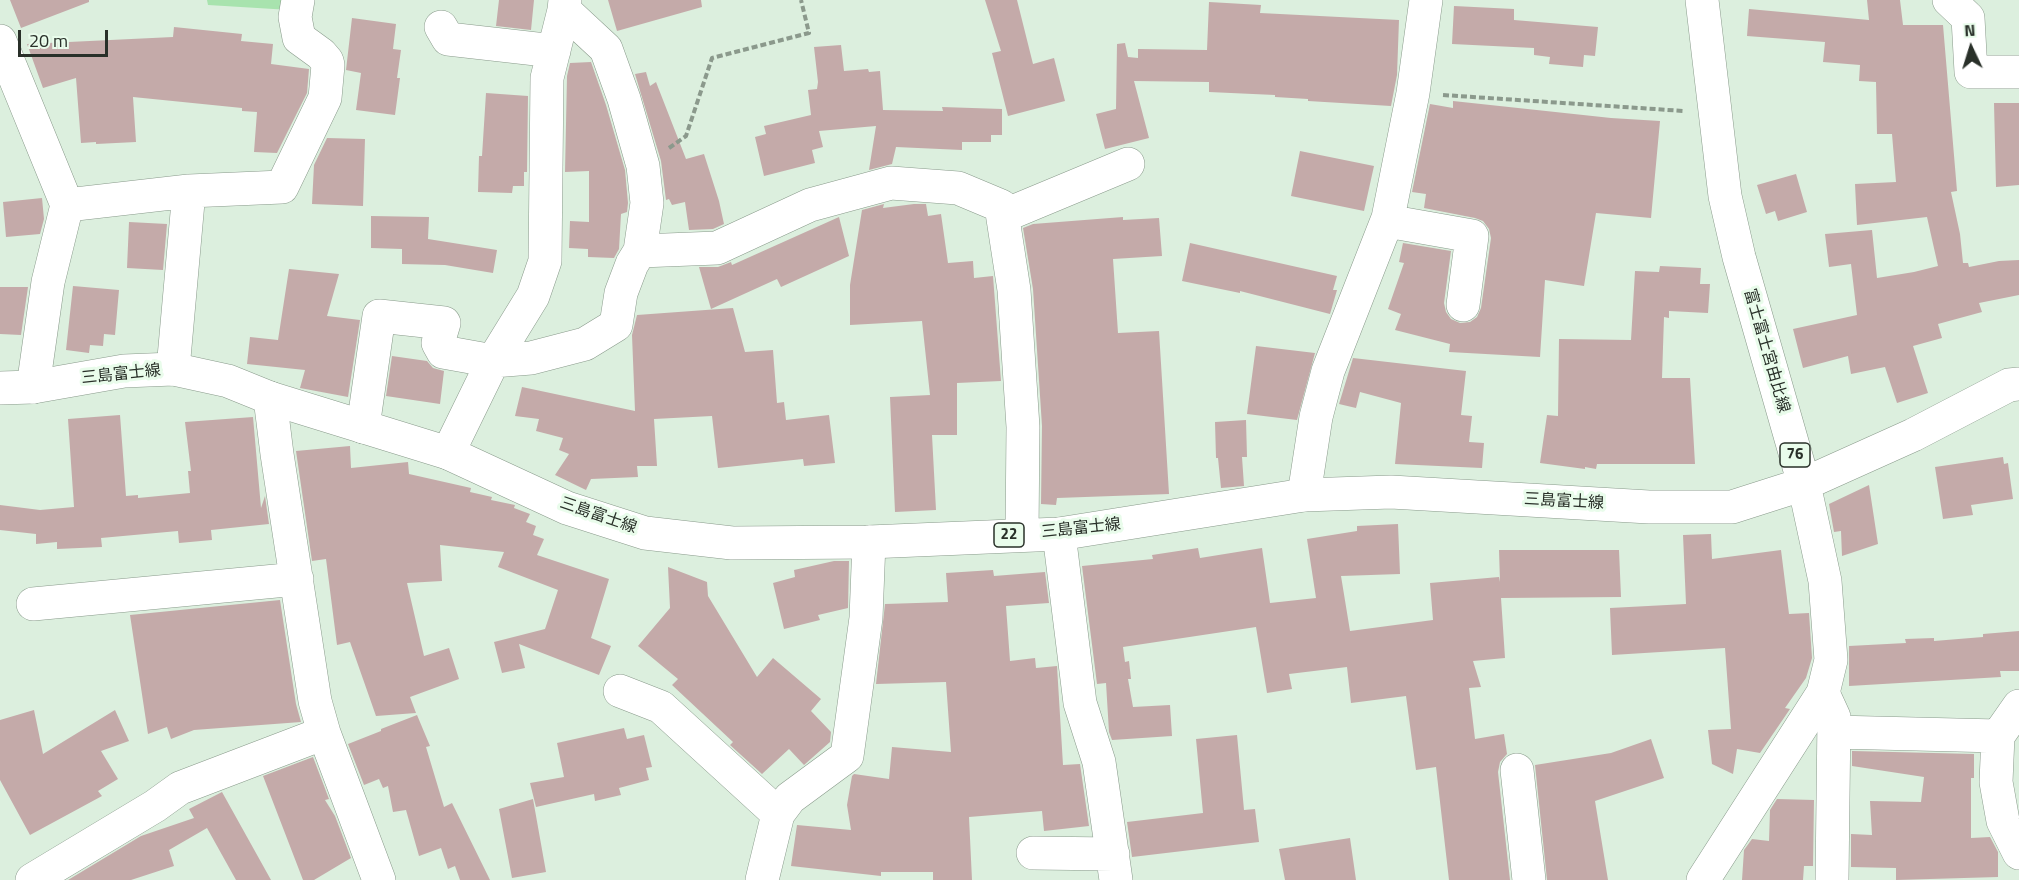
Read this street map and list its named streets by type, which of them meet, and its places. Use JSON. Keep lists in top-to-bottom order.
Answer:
{
  "streets": {
    "street": [
      "富士富士宮由比線",
      "三島富士線",
      "76",
      "22"
    ]
  },
  "crossings": [
    ["富士富士宮由比線", "三島富士線"]
  ],
  "scale_bar": "20 m",
  "north": "top"
}
